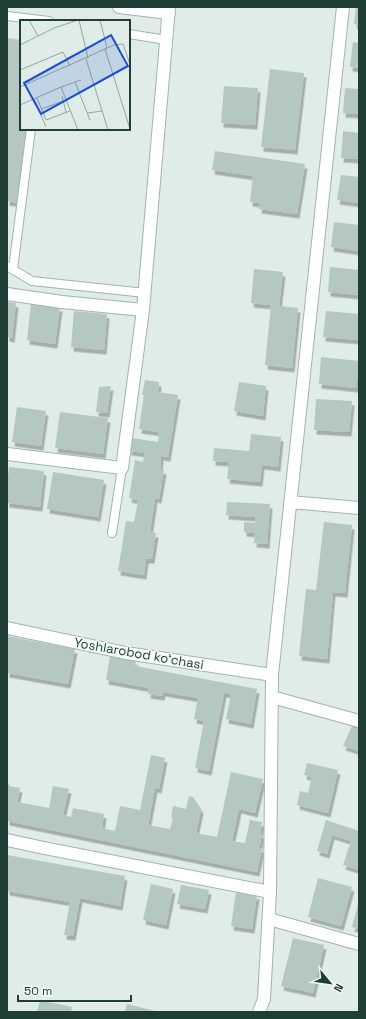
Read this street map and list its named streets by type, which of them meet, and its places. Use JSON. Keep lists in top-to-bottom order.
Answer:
{
  "streets": {
    "street": ["Yoshlarobod koʻchasi"]
  },
  "scale_bar": "50 m",
  "north": "bottom right"
}
